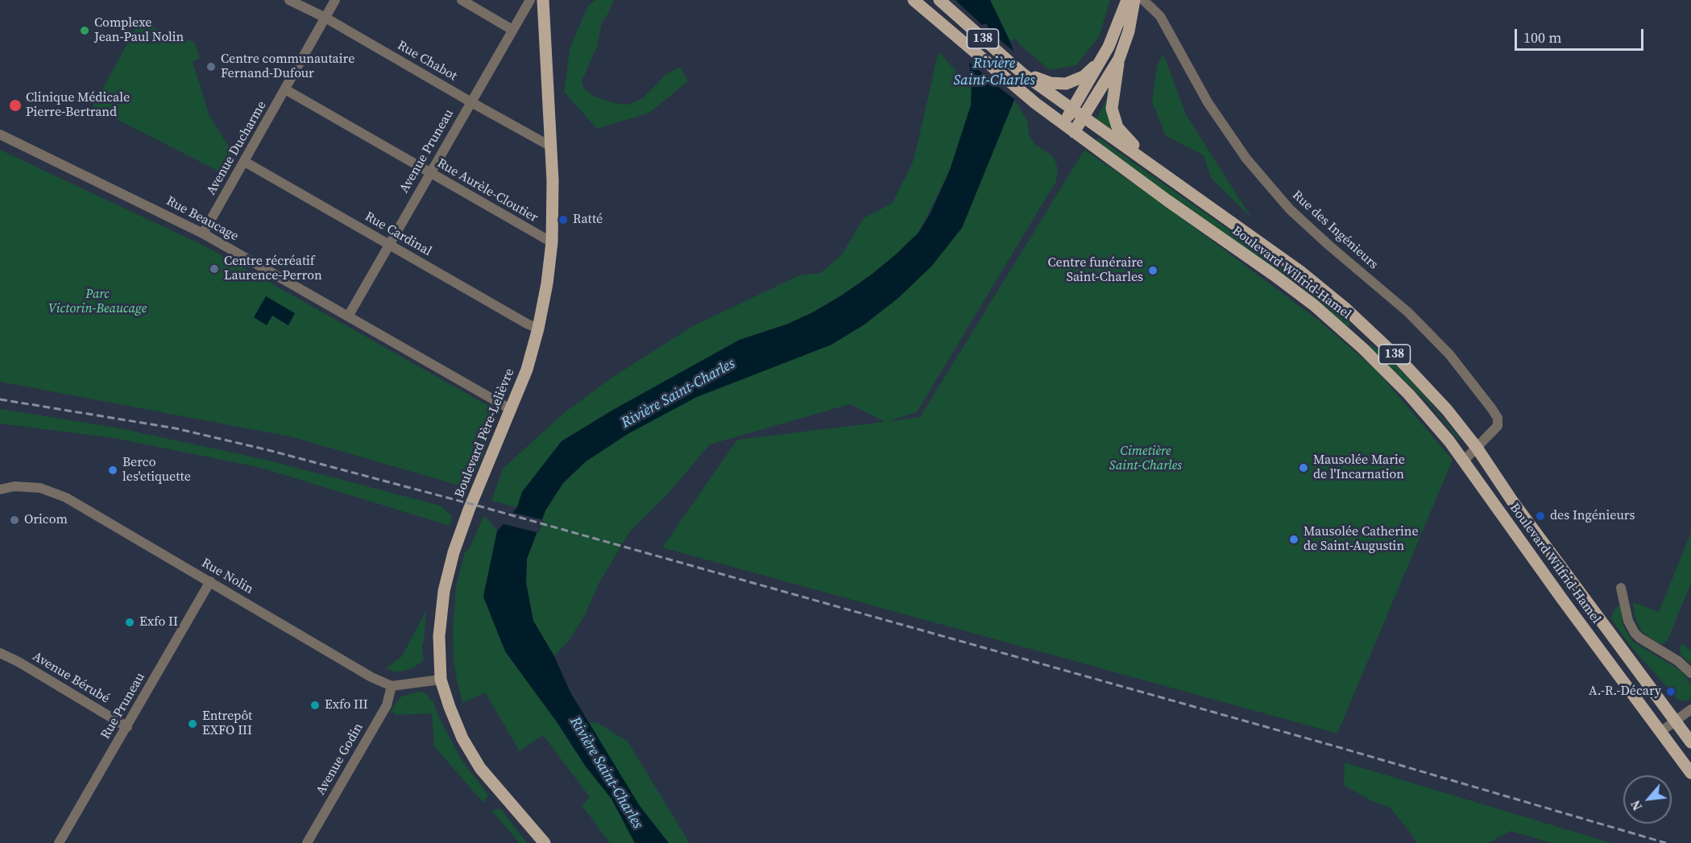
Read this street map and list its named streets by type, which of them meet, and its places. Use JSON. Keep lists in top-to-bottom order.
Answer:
{
  "streets": {
    "main road": ["138", "Boulevard Wilfrid-Hamel", "Boulevard Père-Lelièvre"],
    "street": [
      "Rue Chabot",
      "Avenue Ducharme",
      "Avenue Pruneau",
      "Rue Aurèle-Cloutier",
      "Rue Beaucage",
      "Rue des Ingénieurs",
      "Rue Cardinal",
      "Rue Nolin",
      "Avenue Bérubé",
      "Rue Pruneau",
      "Avenue Godin"
    ]
  },
  "crossings": [
    ["Rue Chabot", "Avenue Ducharme"],
    ["Rue Chabot", "Avenue Pruneau"],
    ["Rue Chabot", "Boulevard Père-Lelièvre"],
    ["Avenue Ducharme", "Rue Aurèle-Cloutier"],
    ["Avenue Ducharme", "Rue Beaucage"],
    ["Avenue Ducharme", "Rue Cardinal"],
    ["Avenue Pruneau", "Rue Aurèle-Cloutier"],
    ["Avenue Pruneau", "Rue Beaucage"],
    ["Avenue Pruneau", "Rue Cardinal"],
    ["Rue Aurèle-Cloutier", "Boulevard Père-Lelièvre"],
    ["Rue Beaucage", "Boulevard Père-Lelièvre"],
    ["Rue des Ingénieurs", "Boulevard Wilfrid-Hamel"],
    ["Rue Cardinal", "Boulevard Père-Lelièvre"],
    ["Rue Nolin", "Rue Pruneau"],
    ["Rue Nolin", "Avenue Godin"],
    ["Avenue Bérubé", "Rue Pruneau"]
  ],
  "water": ["Rivière Saint-Charles"],
  "parks": ["Parc Victorin-Beaucage", "Cimetière Saint-Charles"],
  "places": [
    "Complexe Jean-Paul Nolin",
    "Centre communautaire Fernand-Dufour",
    "Clinique Médicale Pierre-Bertrand",
    "Ratté",
    "Centre récréatif Laurence-Perron",
    "Centre funéraire Saint-Charles",
    "Mausolée Marie de l'Incarnation",
    "Berco les'etiquette",
    "des Ingénieurs",
    "Oricom",
    "Mausolée Catherine de Saint-Augustin",
    "Exfo II",
    "A.-R.-Décary",
    "Exfo III",
    "Entrepôt EXFO III"
  ],
  "scale_bar": "100 m",
  "north": "bottom left"
}
